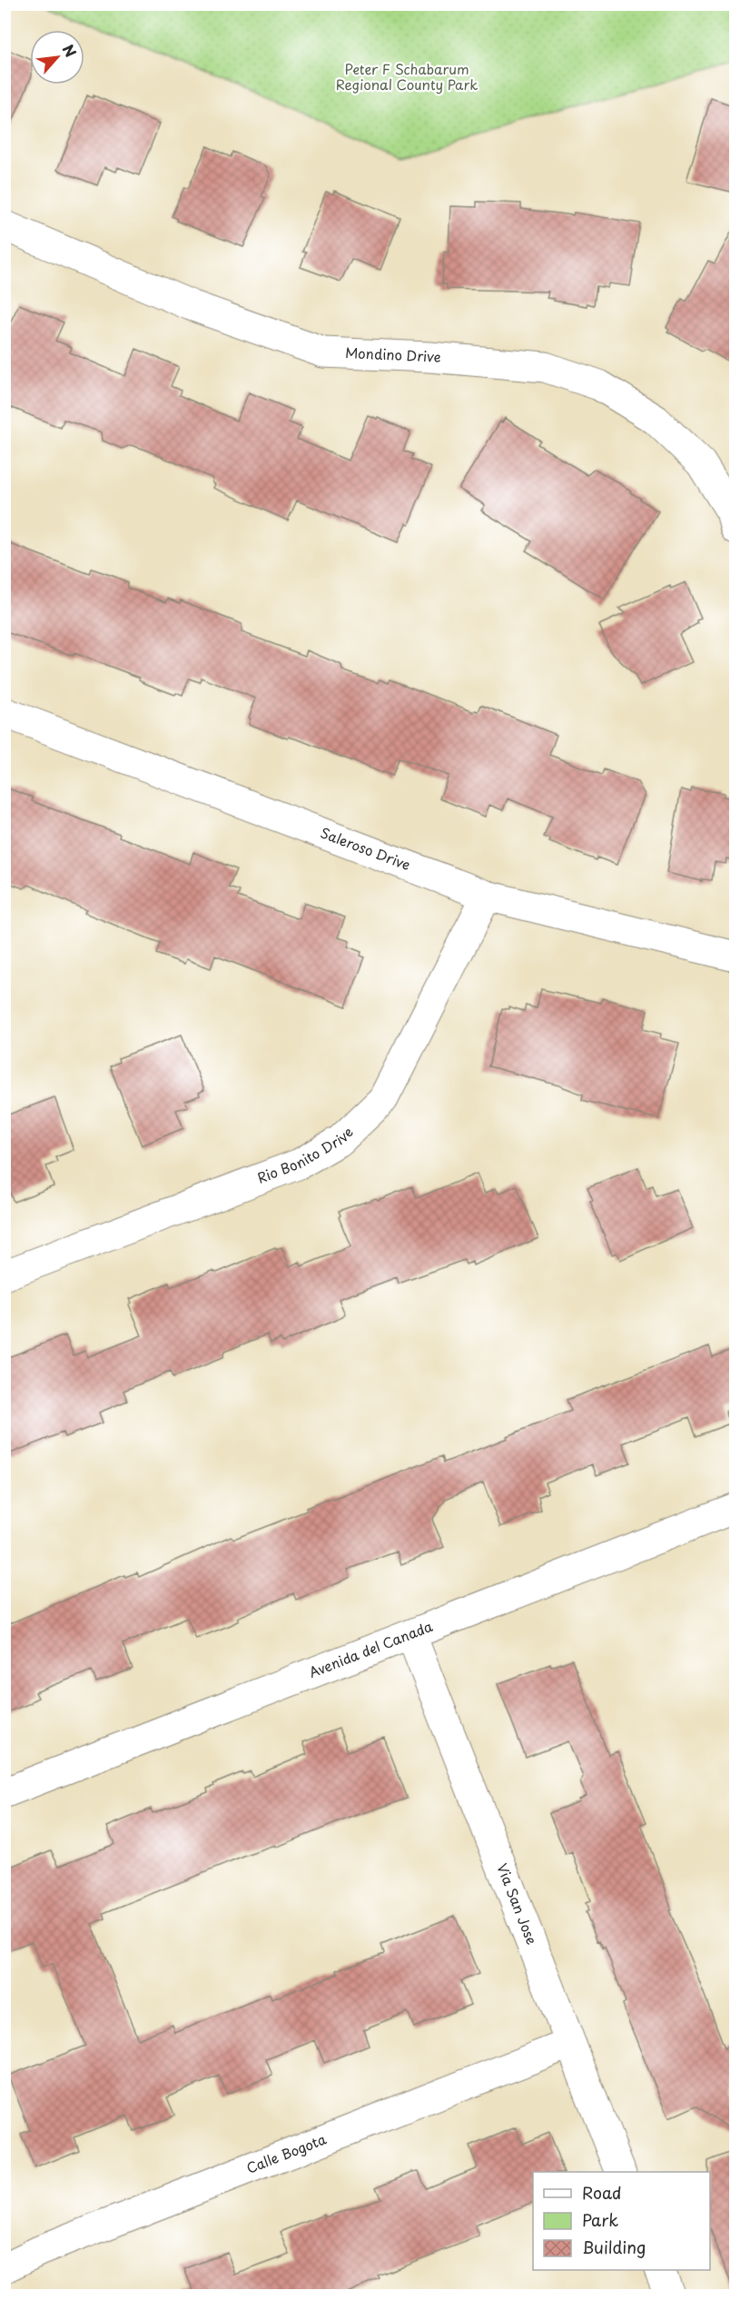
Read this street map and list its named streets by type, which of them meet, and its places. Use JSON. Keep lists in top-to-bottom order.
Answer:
{
  "streets": {
    "street": [
      "Mondino Drive",
      "Saleroso Drive",
      "Rio Bonito Drive",
      "Avenida del Canada",
      "Via San Jose",
      "Calle Bogota"
    ]
  },
  "crossings": [
    ["Saleroso Drive", "Rio Bonito Drive"],
    ["Avenida del Canada", "Via San Jose"],
    ["Via San Jose", "Calle Bogota"]
  ],
  "parks": ["Peter F Schabarum Regional County Park"],
  "legend": ["Road", "Park", "Building"],
  "north": "top right"
}
